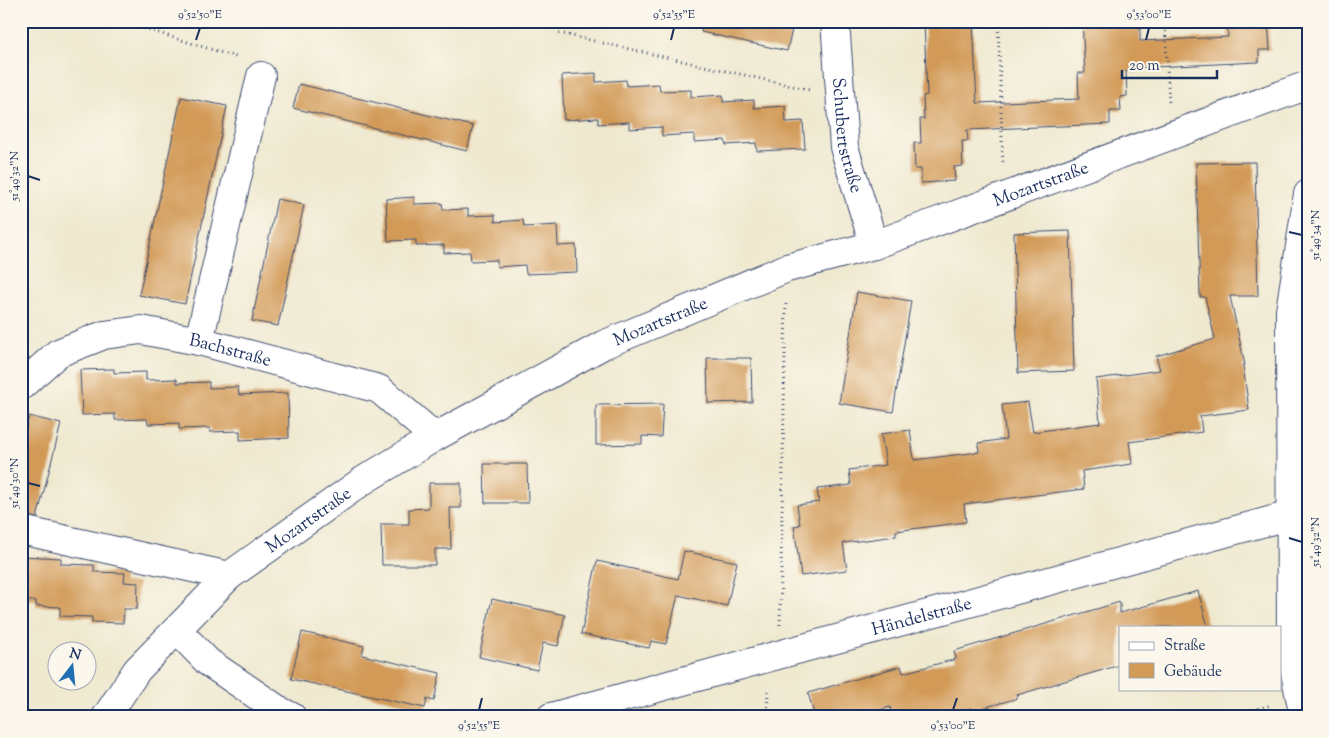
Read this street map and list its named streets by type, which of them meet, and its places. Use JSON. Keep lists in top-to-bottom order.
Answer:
{
  "streets": {
    "street": [
      "Schubertstraße",
      "Mozartstraße",
      "Bachstraße",
      "Händelstraße"
    ]
  },
  "crossings": [
    ["Schubertstraße", "Mozartstraße"],
    ["Mozartstraße", "Bachstraße"]
  ],
  "legend": ["Straße", "Gebäude"],
  "scale_bar": "20 m",
  "north": "top",
  "coordinates": [
    "9°52'50\"E",
    "9°52'55\"E",
    "9°53'00\"E",
    "51°49'32\"N",
    "51°49'34\"N",
    "51°49'30\"N"
  ]
}
